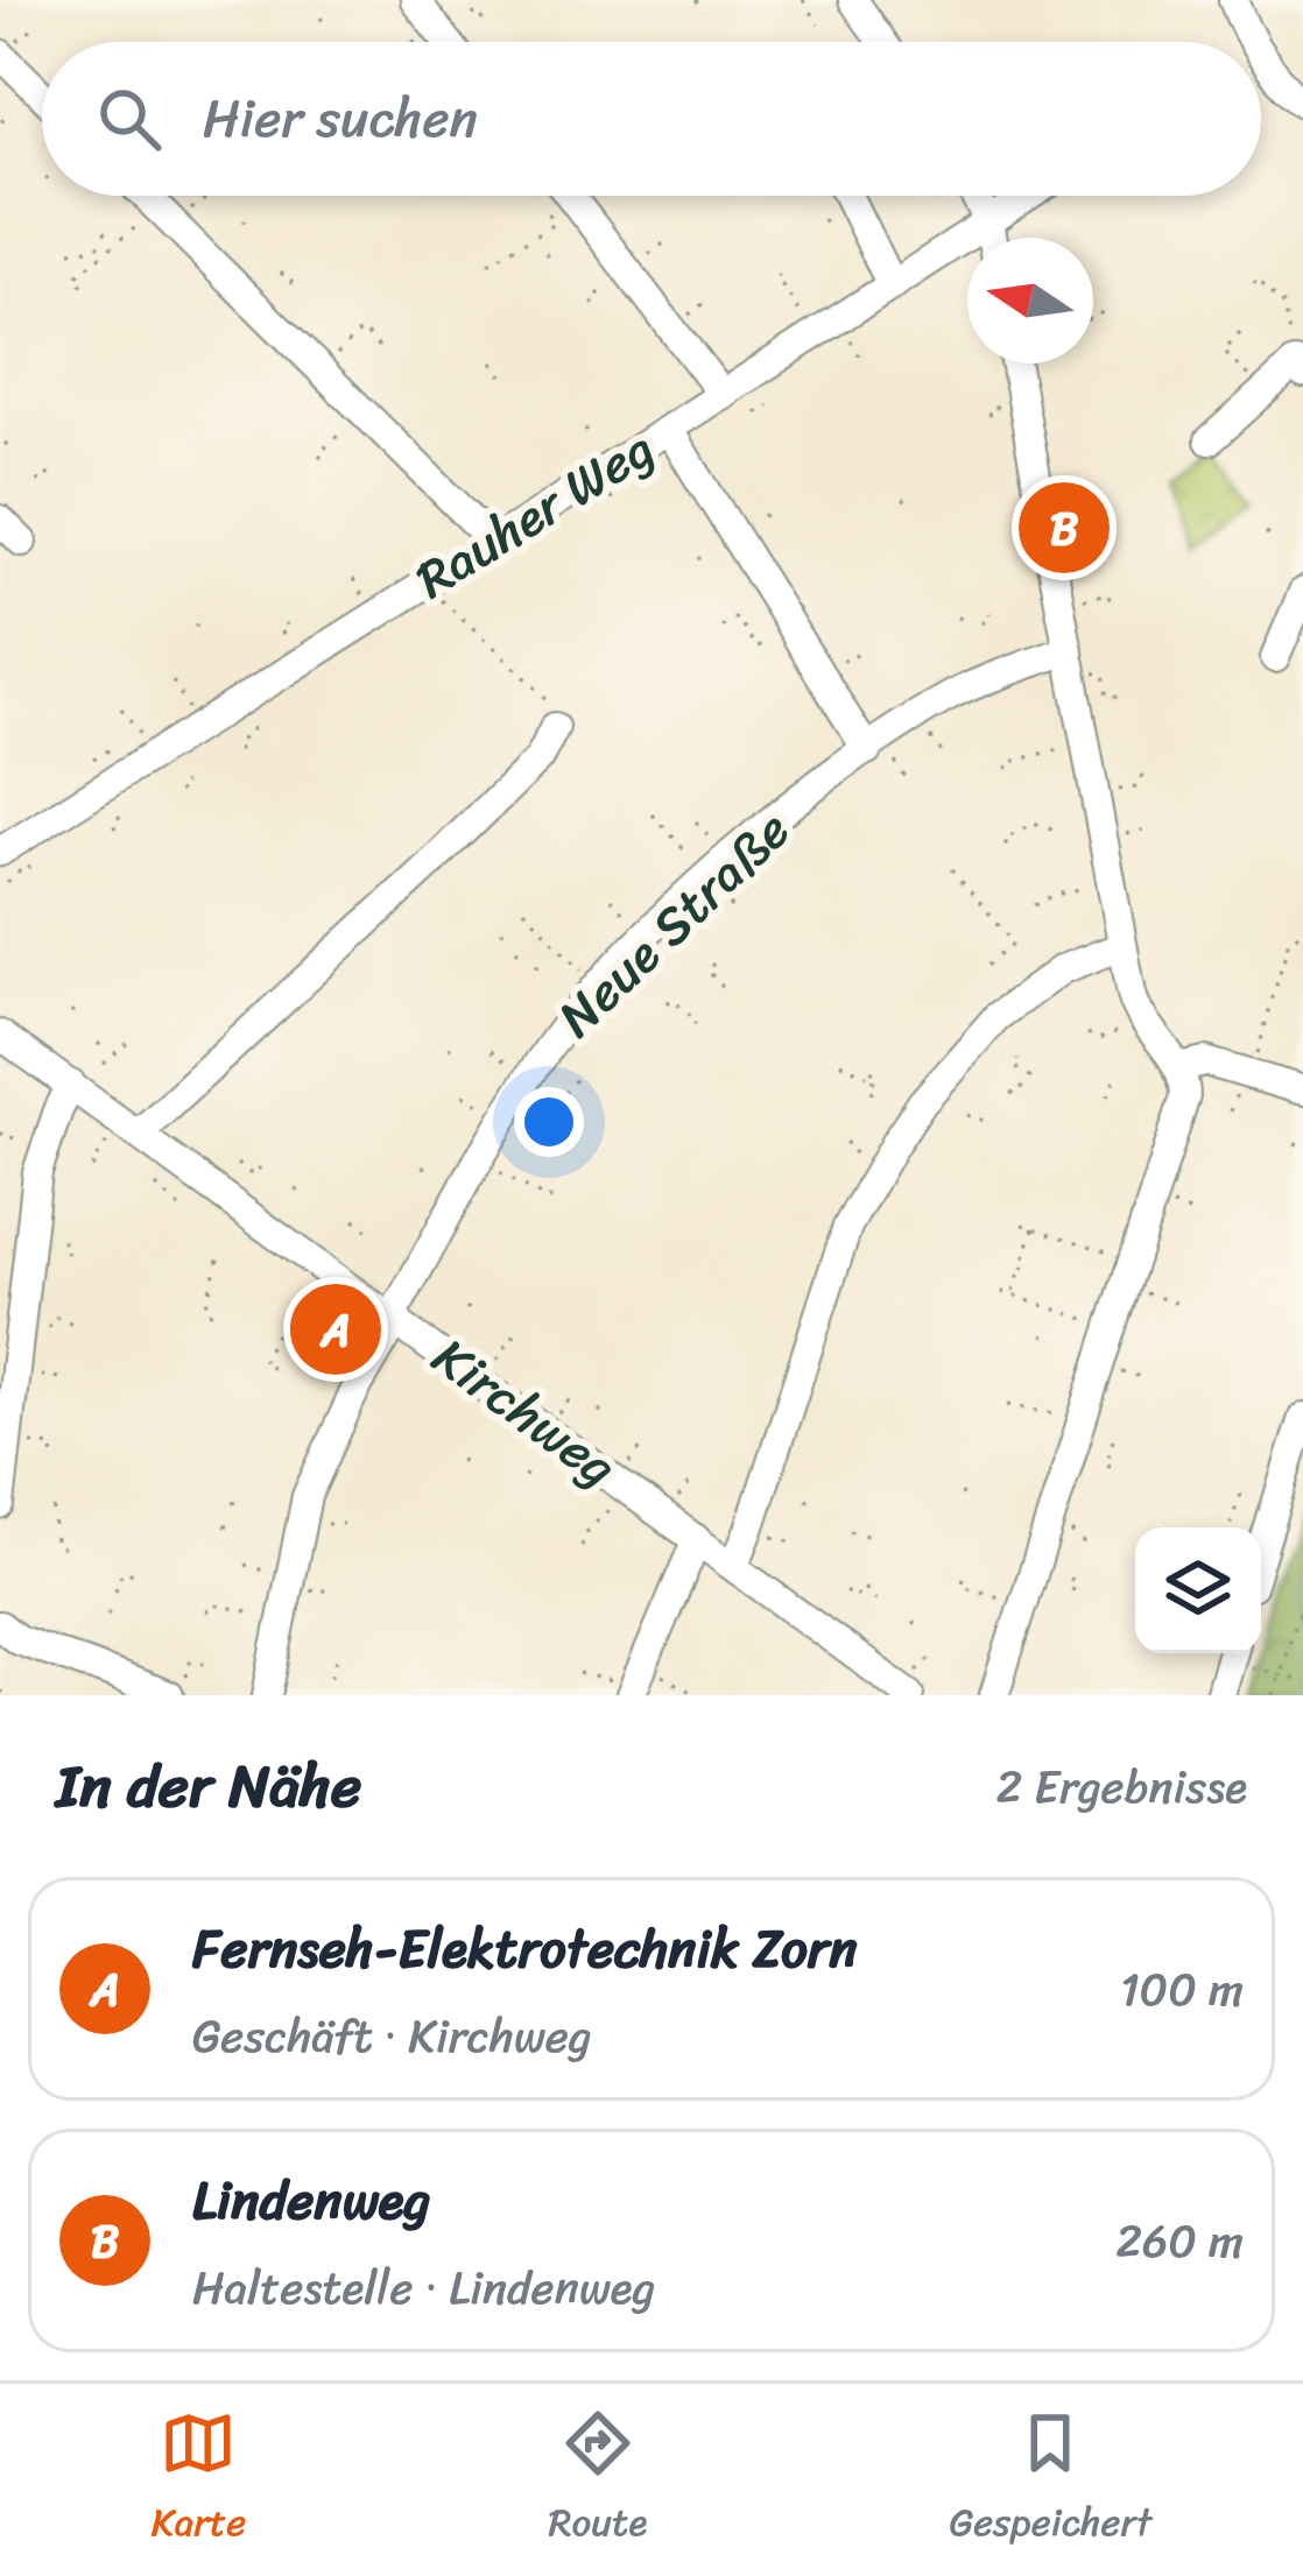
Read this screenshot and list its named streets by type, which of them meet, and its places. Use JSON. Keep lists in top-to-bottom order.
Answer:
{
  "streets": {
    "street": ["Rauher Weg", "Neue Straße", "Kirchweg"]
  },
  "crossings": [
    ["Neue Straße", "Kirchweg"]
  ],
  "north": "left",
  "page": {
    "search": "Hier suchen",
    "pins": ["B", "A"],
    "heading": ["In der Nähe", "2 Ergebnisse"],
    "list": [
      {
        "mark": "A",
        "name": "Fernseh-Elektrotechnik Zorn",
        "note": "Geschäft · Kirchweg",
        "value": "100 m"
      },
      {
        "mark": "B",
        "name": "Lindenweg",
        "note": "Haltestelle · Lindenweg",
        "value": "260 m"
      }
    ],
    "nav": ["Karte", "Route", "Gespeichert"]
  }
}
